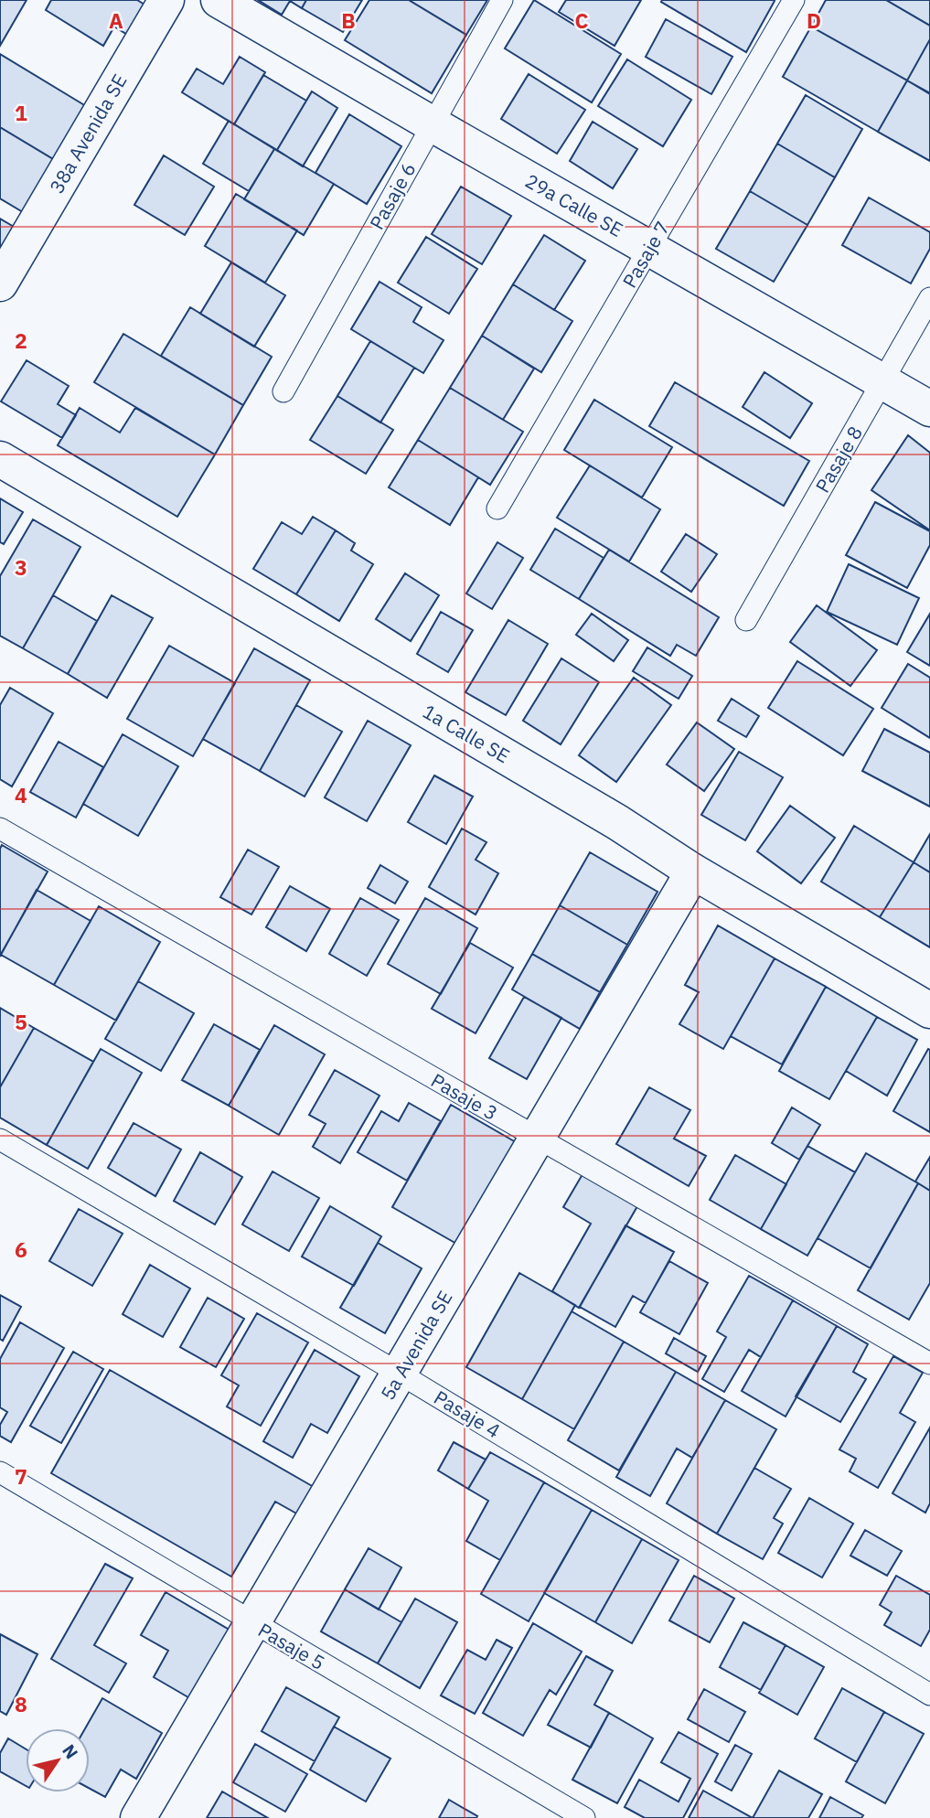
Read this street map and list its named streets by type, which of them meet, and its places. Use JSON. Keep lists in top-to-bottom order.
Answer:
{
  "streets": {
    "street": [
      "38a Avenida SE",
      "29a Calle SE",
      "1a Calle SE",
      "5a Avenida SE"
    ],
    "lane": [
      "Pasaje 6",
      "Pasaje 7",
      "Pasaje 8",
      "Pasaje 3",
      "Pasaje 4",
      "Pasaje 5"
    ]
  },
  "crossings": [
    ["Pasaje 6", "29a Calle SE"],
    ["29a Calle SE", "Pasaje 7"],
    ["29a Calle SE", "Pasaje 8"],
    ["1a Calle SE", "5a Avenida SE"],
    ["Pasaje 3", "5a Avenida SE"],
    ["5a Avenida SE", "Pasaje 4"],
    ["5a Avenida SE", "Pasaje 5"]
  ],
  "north": "top right",
  "grid": {
    "columns": [
      "A",
      "B",
      "C",
      "D"
    ],
    "rows": [
      "1",
      "2",
      "3",
      "4",
      "5",
      "6",
      "7",
      "8"
    ]
  }
}
